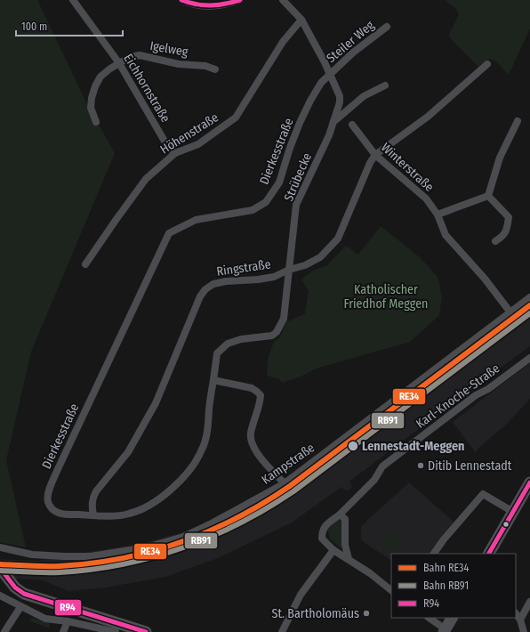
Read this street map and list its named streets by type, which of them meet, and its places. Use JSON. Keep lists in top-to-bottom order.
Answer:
{
  "streets": {
    "street": [
      "Steiler Weg",
      "Igelweg",
      "Eichhornstraße",
      "Höhenstraße",
      "Dierkesstraße",
      "Winterstraße",
      "Strübecke",
      "Ringstraße",
      "Karl-Knoche-Straße",
      "Kampstraße"
    ]
  },
  "crossings": [
    ["Steiler Weg", "Dierkesstraße"],
    ["Steiler Weg", "Strübecke"],
    ["Igelweg", "Eichhornstraße"],
    ["Eichhornstraße", "Höhenstraße"],
    ["Höhenstraße", "Strübecke"],
    ["Dierkesstraße", "Strübecke"],
    ["Dierkesstraße", "Ringstraße"],
    ["Winterstraße", "Ringstraße"],
    ["Winterstraße", "Kampstraße"],
    ["Strübecke", "Ringstraße"]
  ],
  "parks": ["Katholischer Friedhof Meggen"],
  "places": ["Lennestadt-Meggen", "Ditib Lennestadt", "St. Bartholomäus"],
  "lines": ["transit line R94", "rail line RE34", "rail line RB91"],
  "legend": ["Bahn RE34", "Bahn RB91", "R94"],
  "scale_bar": "100 m"
}
